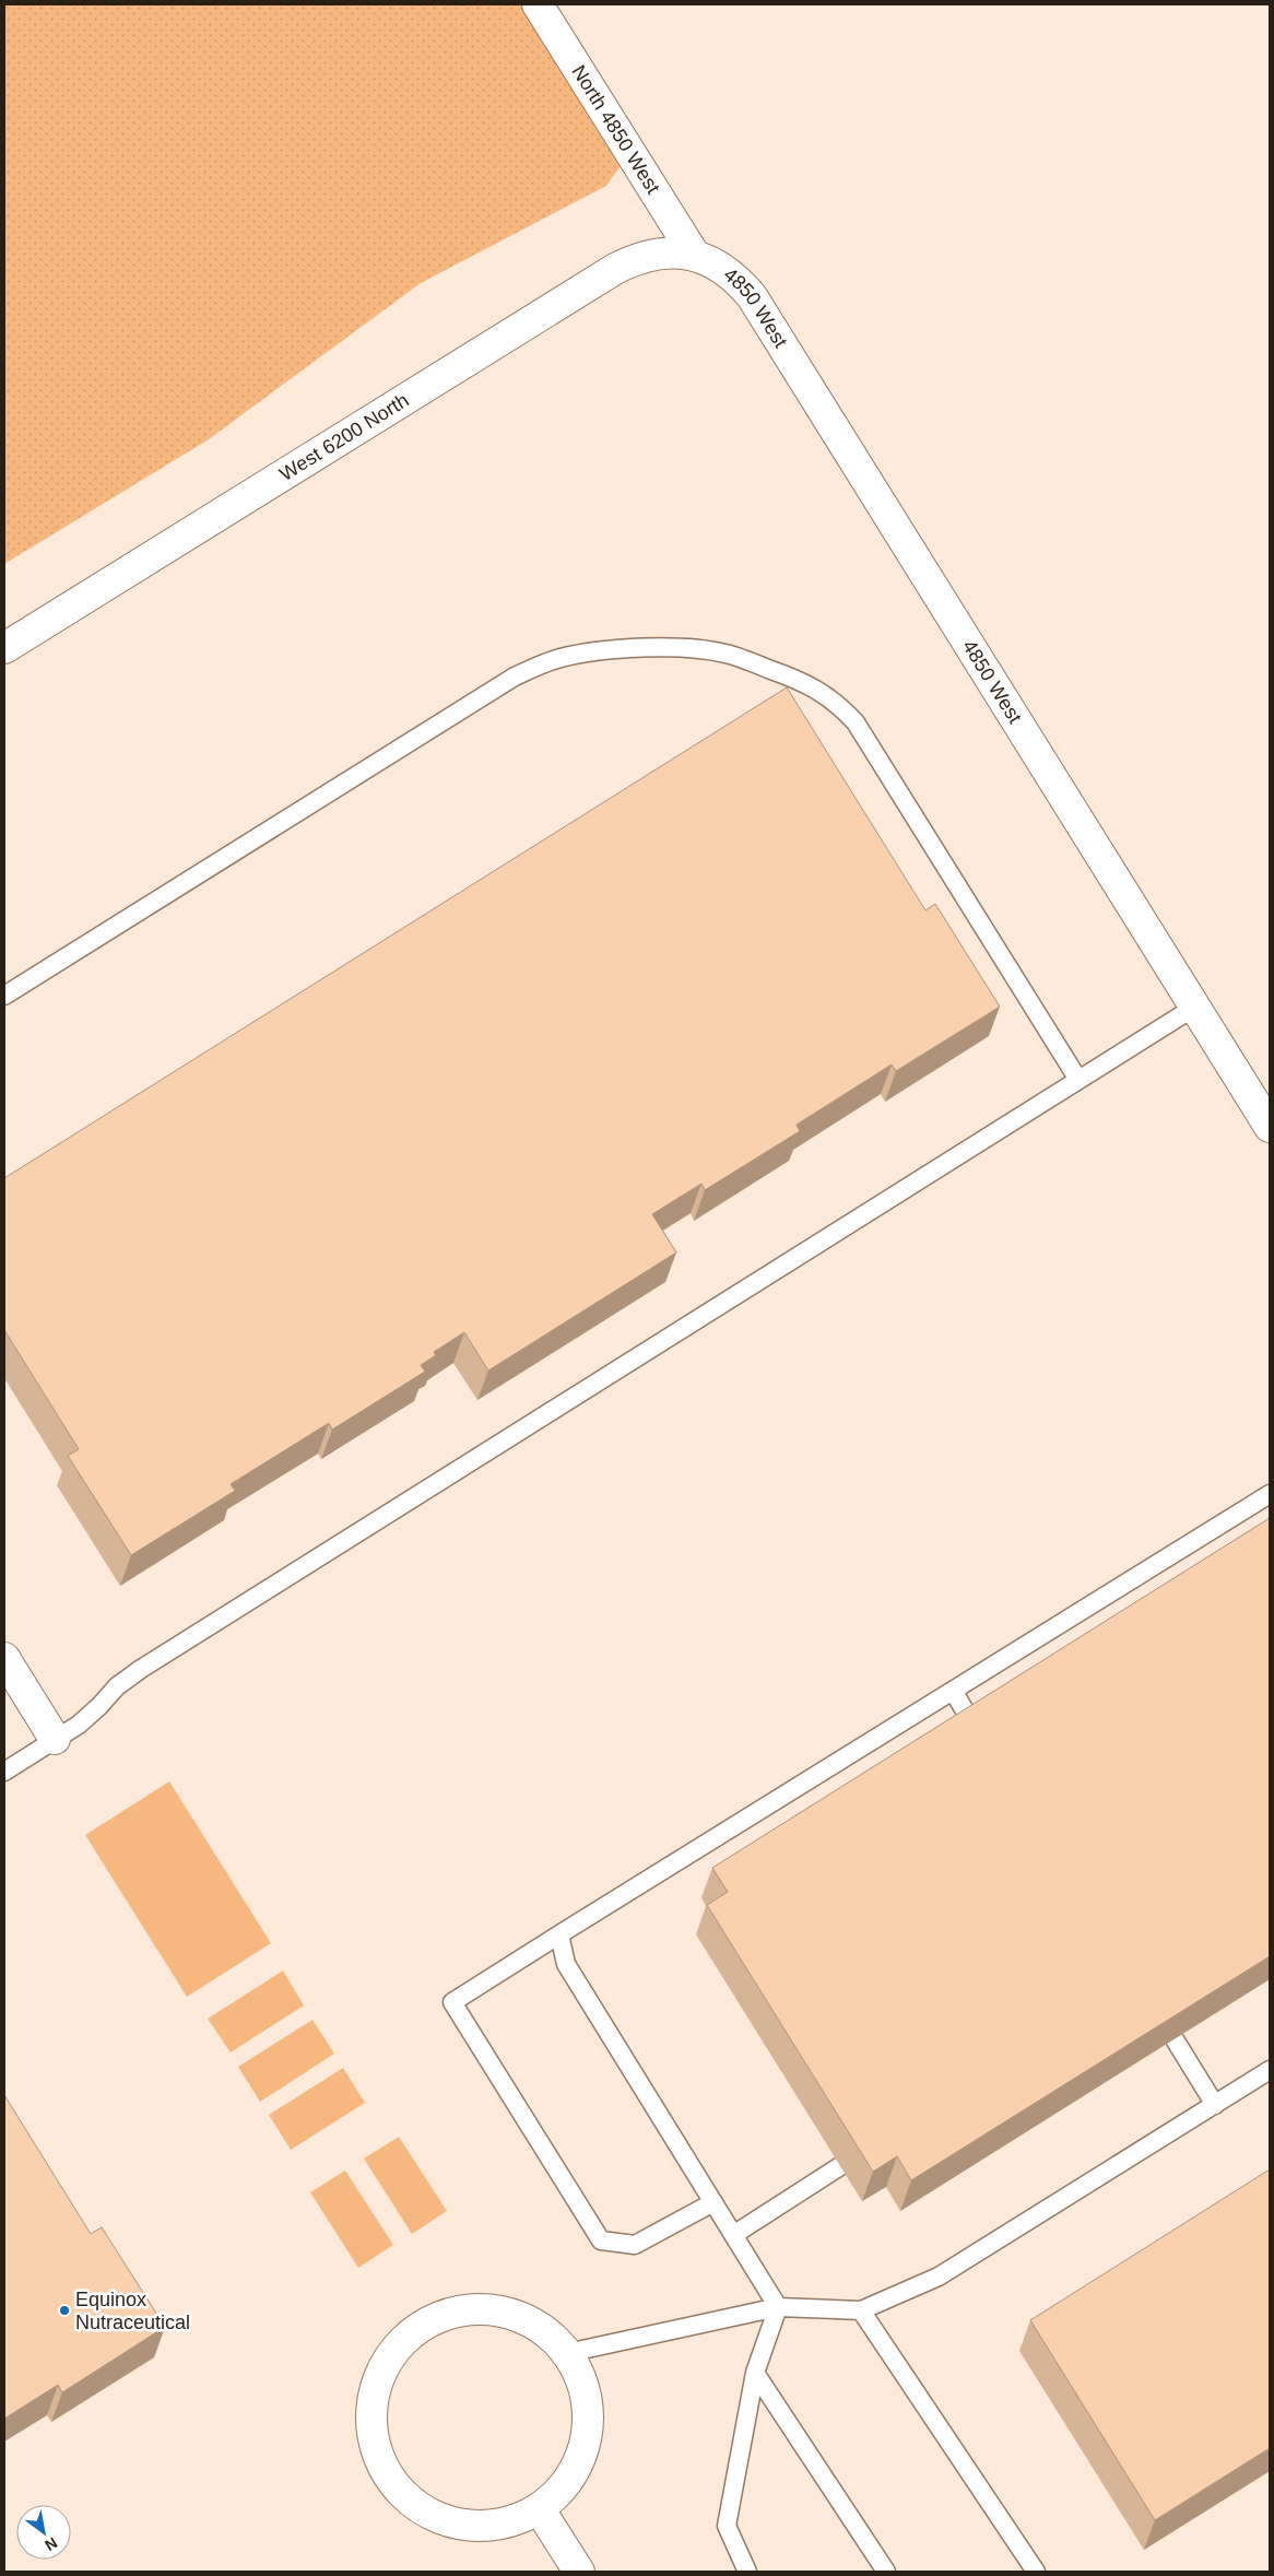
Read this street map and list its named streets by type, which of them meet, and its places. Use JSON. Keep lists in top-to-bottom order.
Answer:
{
  "streets": {
    "street": ["North 4850 West", "4850 West", "West 6200 North"]
  },
  "crossings": [
    ["North 4850 West", "4850 West"],
    ["North 4850 West", "West 6200 North"],
    ["4850 West", "West 6200 North"]
  ],
  "places": ["Equinox Nutraceutical"],
  "north": "bottom right"
}
